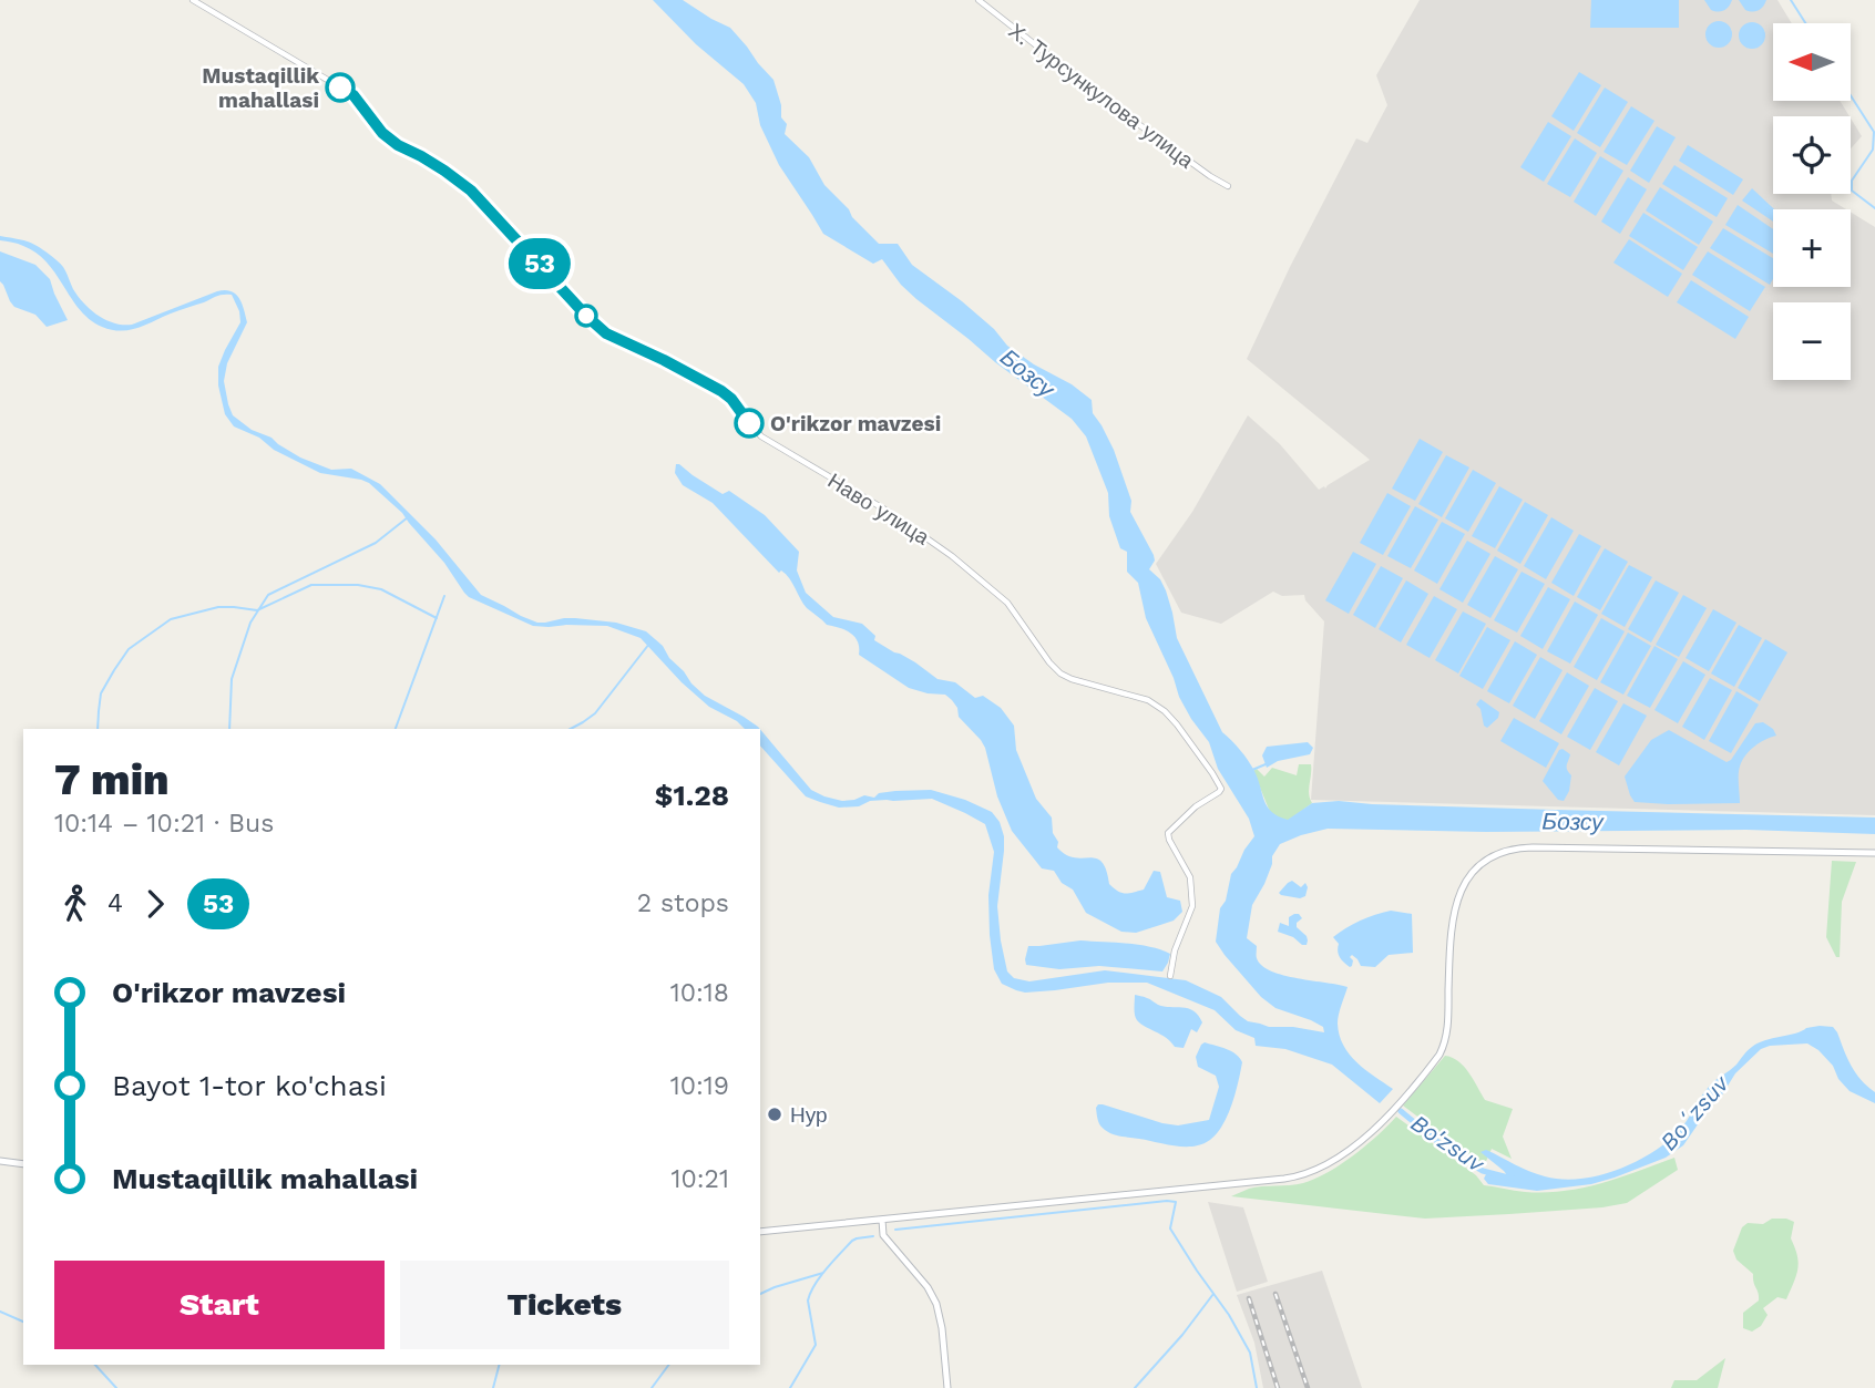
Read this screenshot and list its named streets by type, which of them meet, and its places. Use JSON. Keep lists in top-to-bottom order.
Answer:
{
  "streets": {
    "street": ["Х. Турсункулова улица", "Наво улица"]
  },
  "water": ["Бозсу", "Boʻzsuv", "Bo'zsuv"],
  "places": ["Mustaqillik mahallasi", "O'rikzor mavzesi", "Нур"],
  "lines": ["bus line 53"],
  "north": "left",
  "page": {
    "on_map": "53",
    "map_buttons": ["+", "−"],
    "heading": ["7 min", "10:14 – 10:21 · Bus", "$1.28"],
    "legs": ["4", "53", "2 stops"],
    "list": [
      {
        "name": "O'rikzor mavzesi",
        "value": "10:18"
      },
      {
        "name": "Bayot 1-tor ko'chasi",
        "value": "10:19"
      },
      {
        "name": "Mustaqillik mahallasi",
        "value": "10:21"
      }
    ],
    "buttons": ["Start", "Tickets"]
  }
}
